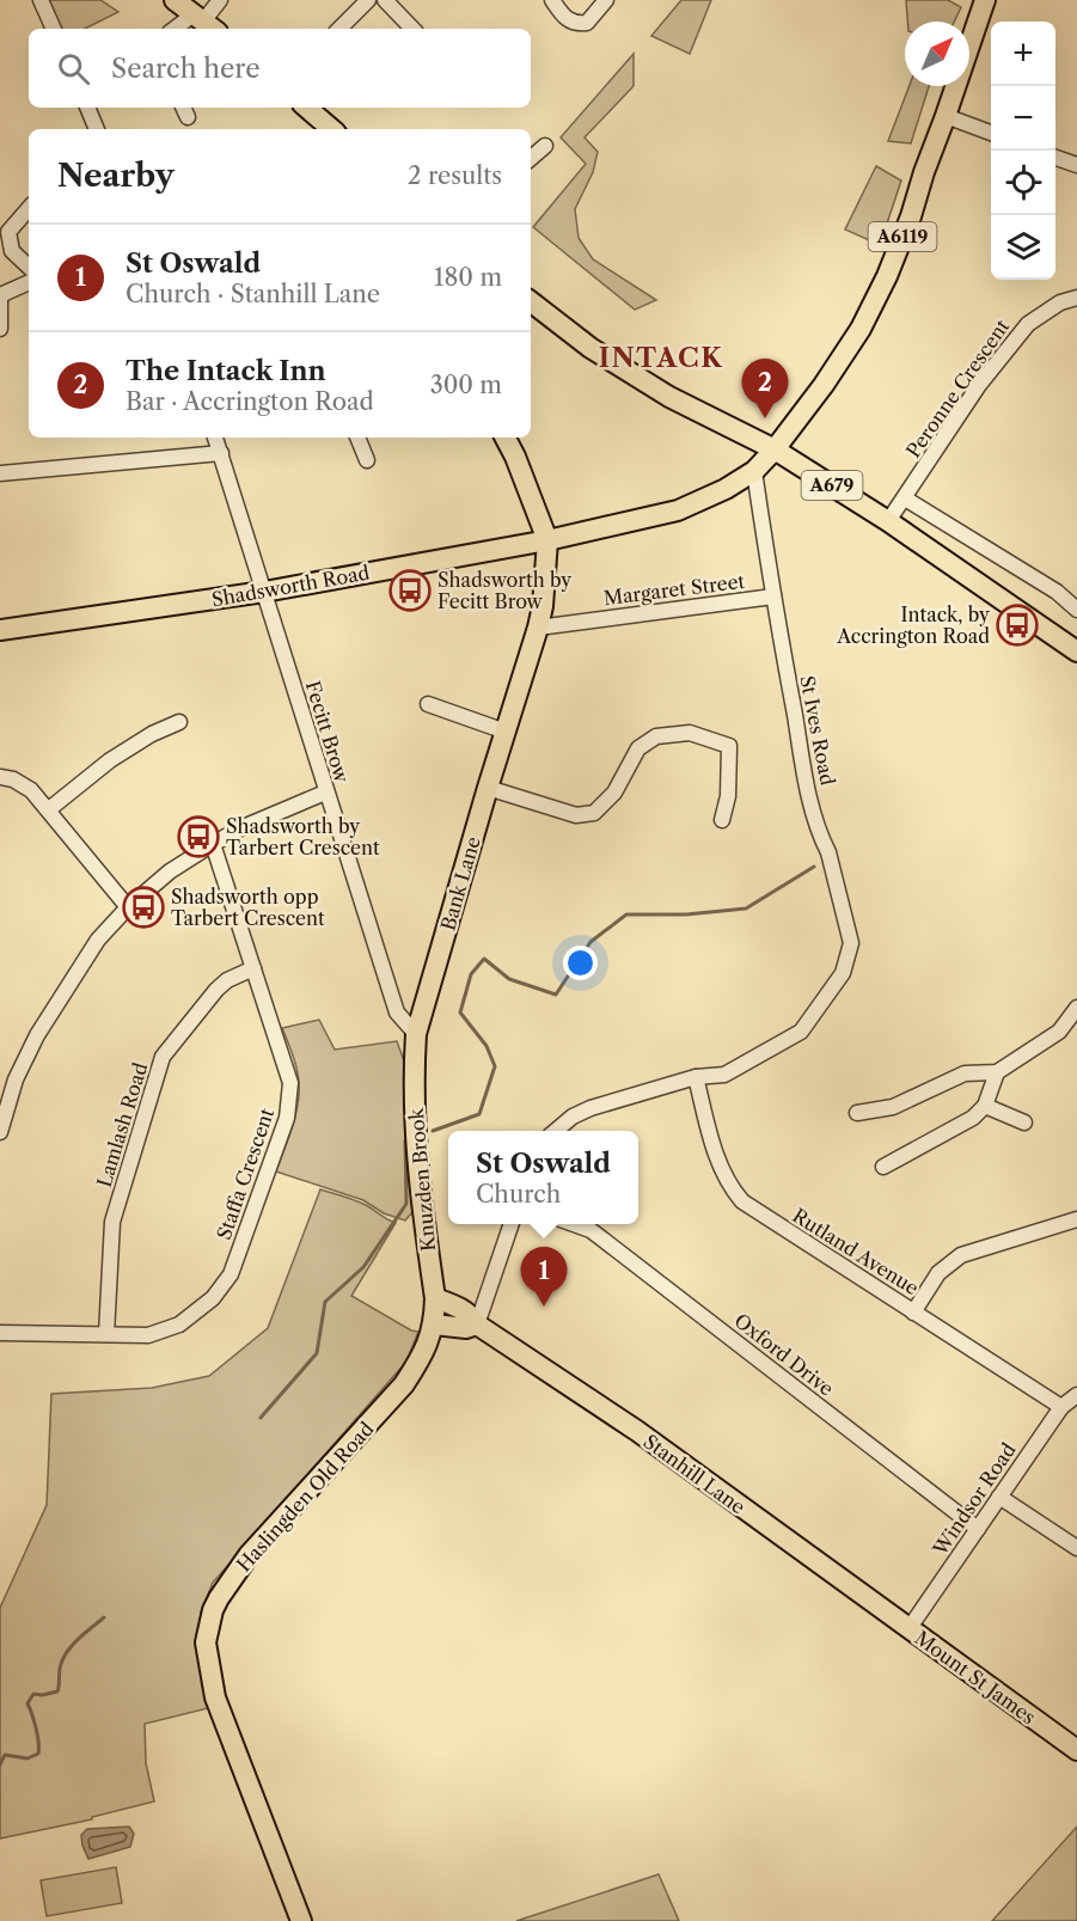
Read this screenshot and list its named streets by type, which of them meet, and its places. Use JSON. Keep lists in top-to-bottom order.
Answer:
{
  "streets": {
    "main road": [
      "A6119",
      "A679",
      "Shadsworth Road",
      "Bank Lane",
      "Knuzden Brook",
      "Stanhill Lane",
      "Haslingden Old Road",
      "Mount St James"
    ],
    "street": [
      "Peronne Crescent",
      "Margaret Street",
      "St Ives Road",
      "Fecitt Brow",
      "Lamlash Road",
      "Staffa Crescent",
      "Rutland Avenue",
      "Oxford Drive",
      "Windsor Road"
    ]
  },
  "crossings": [
    ["A6119", "A679"],
    ["A6119", "Shadsworth Road"],
    ["Peronne Crescent", "A679"],
    ["A679", "Shadsworth Road"],
    ["Shadsworth Road", "St Ives Road"],
    ["Shadsworth Road", "Fecitt Brow"],
    ["Shadsworth Road", "Bank Lane"],
    ["Margaret Street", "St Ives Road"],
    ["Margaret Street", "Bank Lane"],
    ["St Ives Road", "Rutland Avenue"],
    ["Fecitt Brow", "Bank Lane"],
    ["Fecitt Brow", "Knuzden Brook"],
    ["Bank Lane", "Knuzden Brook"],
    ["Lamlash Road", "Staffa Crescent"],
    ["Knuzden Brook", "Stanhill Lane"],
    ["Knuzden Brook", "Haslingden Old Road"],
    ["Rutland Avenue", "Windsor Road"],
    ["Oxford Drive", "Windsor Road"],
    ["Stanhill Lane", "Windsor Road"],
    ["Stanhill Lane", "Mount St James"],
    ["Windsor Road", "Mount St James"]
  ],
  "districts": ["INTACK"],
  "places": {
    "bus stop": [
      "Shadsworth by Fecitt Brow",
      "Intack, by Accrington Road",
      "Shadsworth by Tarbert Crescent",
      "Shadsworth opp Tarbert Crescent"
    ]
  },
  "north": "top right",
  "page": {
    "map_buttons": ["+", "−"],
    "search": "Search here",
    "heading": ["Nearby", "2 results"],
    "list": [
      {
        "mark": "1",
        "name": "St Oswald",
        "note": "Church · Stanhill Lane",
        "value": "180 m"
      },
      {
        "mark": "2",
        "name": "The Intack Inn",
        "note": "Bar · Accrington Road",
        "value": "300 m"
      }
    ],
    "pins": ["2", "1"],
    "popup": ["St Oswald", "Church"]
  }
}
